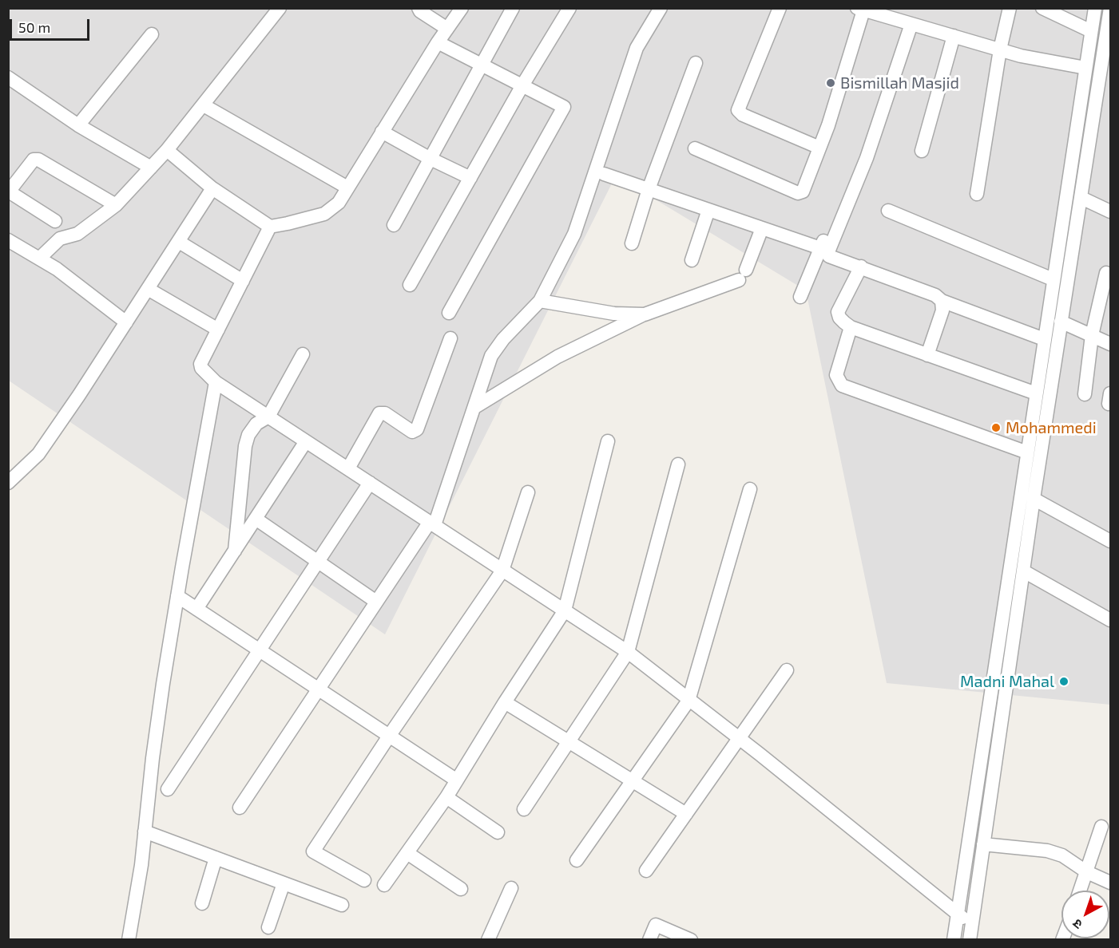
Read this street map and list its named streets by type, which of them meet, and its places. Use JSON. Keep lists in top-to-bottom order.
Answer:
{
  "places": ["Bismillah Masjid", "Mohammedi", "Madni Mahal"],
  "scale_bar": "50 m",
  "north": "bottom left"
}
